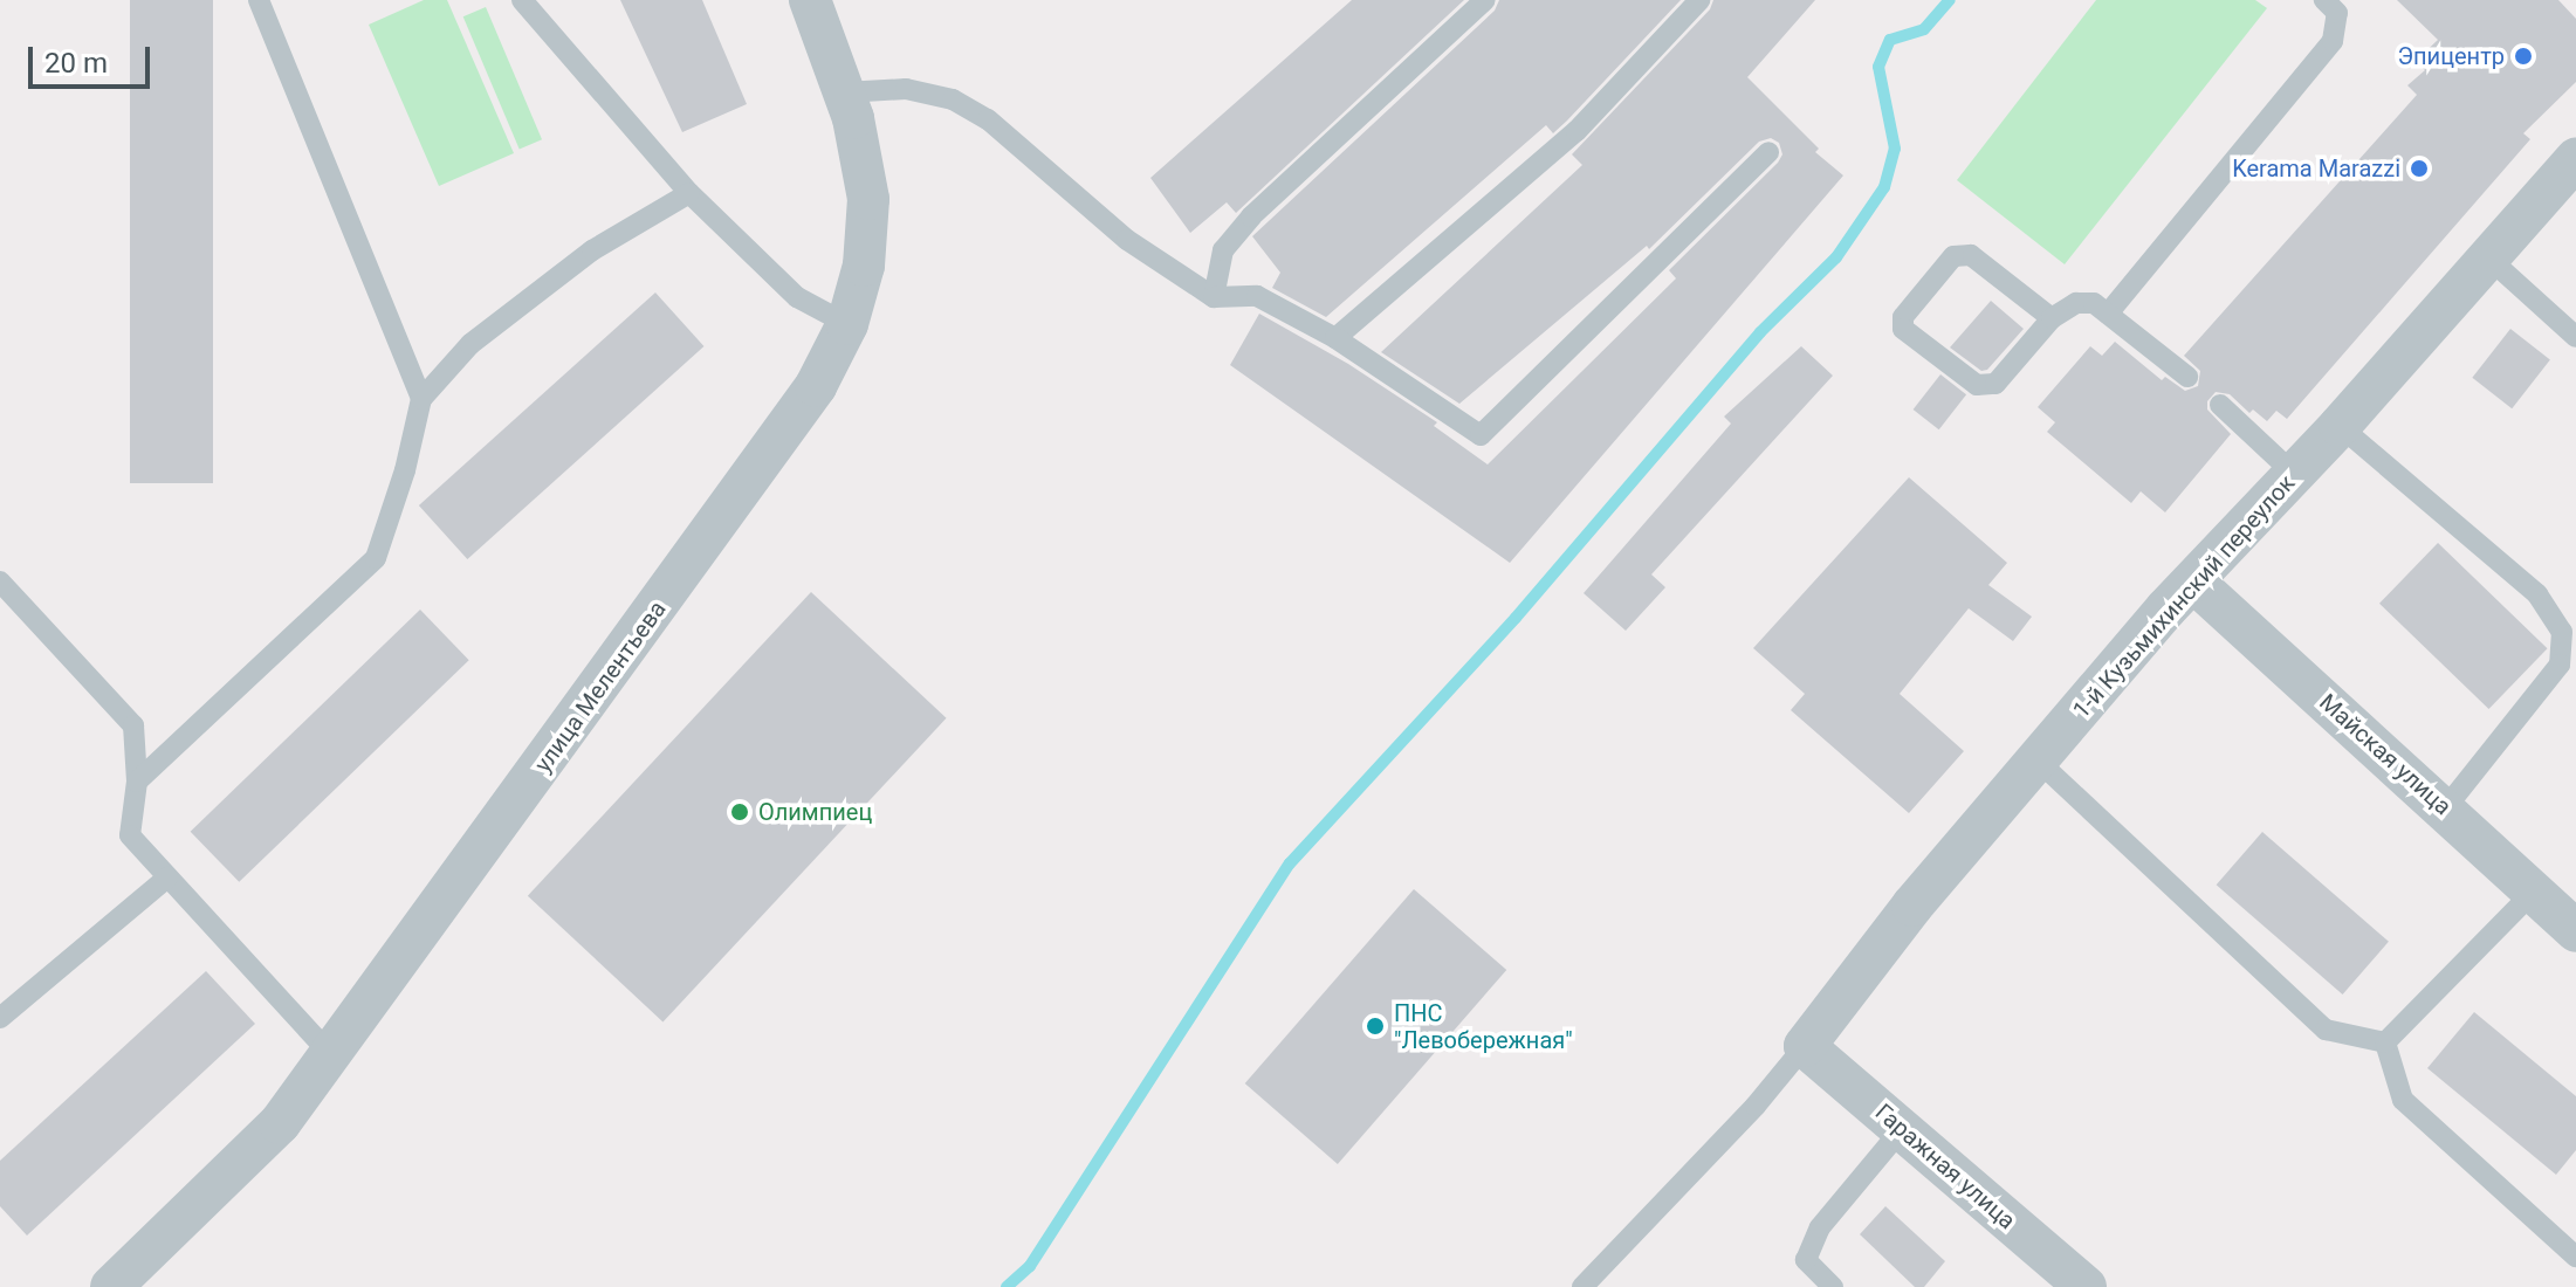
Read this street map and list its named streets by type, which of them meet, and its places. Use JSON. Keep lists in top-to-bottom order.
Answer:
{
  "streets": {
    "street": [
      "1-й Кузьмихинский переулок",
      "улица Мелентьева",
      "Майская улица",
      "Гаражная улица"
    ]
  },
  "crossings": [
    ["1-й Кузьмихинский переулок", "Майская улица"],
    ["1-й Кузьмихинский переулок", "Гаражная улица"]
  ],
  "places": [
    "Эпицентр",
    "Kerama Marazzi",
    "Олимпиец",
    "ПНС \"Левобережная\""
  ],
  "scale_bar": "20 m"
}
